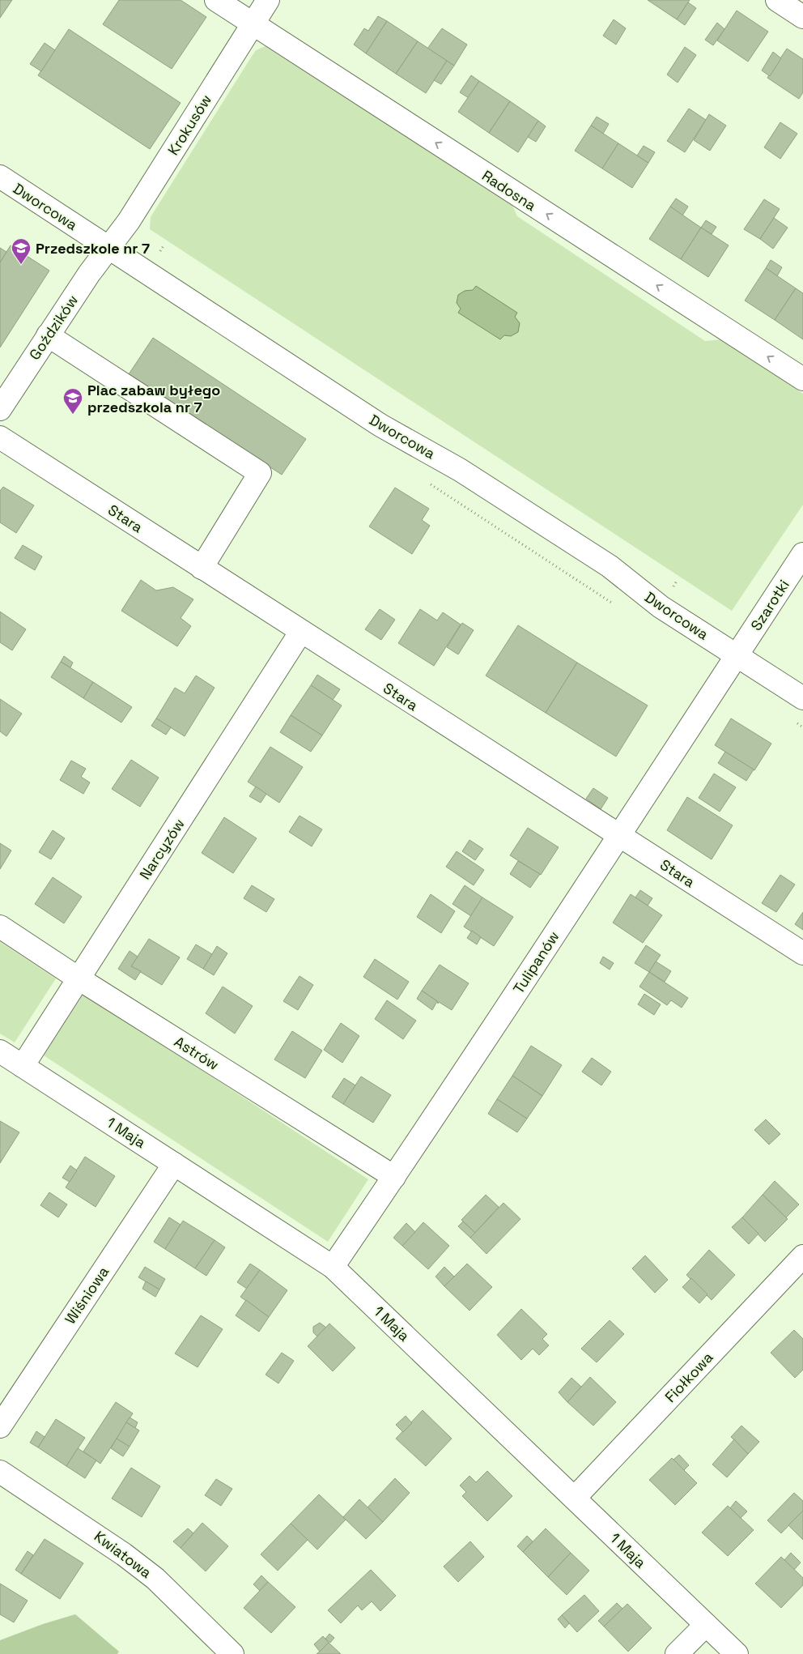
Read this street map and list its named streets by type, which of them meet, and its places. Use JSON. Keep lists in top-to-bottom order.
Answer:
{
  "streets": {
    "street": [
      "Krokusów",
      "Radosna",
      "Dworcowa",
      "Goździków",
      "Stara",
      "Szarotki",
      "Narcyzów",
      "Tulipanów",
      "Astrów",
      "1 Maja",
      "Wiśniowa",
      "Fiołkowa",
      "Kwiatowa"
    ]
  },
  "crossings": [
    ["Krokusów", "Radosna"],
    ["Krokusów", "Dworcowa"],
    ["Krokusów", "Goździków"],
    ["Dworcowa", "Goździków"],
    ["Dworcowa", "Szarotki"],
    ["Dworcowa", "Tulipanów"],
    ["Stara", "Narcyzów"],
    ["Stara", "Tulipanów"],
    ["Szarotki", "Tulipanów"],
    ["Narcyzów", "Astrów"],
    ["Narcyzów", "1 Maja"],
    ["Tulipanów", "Astrów"],
    ["Tulipanów", "1 Maja"],
    ["1 Maja", "Wiśniowa"],
    ["1 Maja", "Fiołkowa"]
  ],
  "one_way": ["Radosna"],
  "places": {
    "school or university": ["Przedszkole nr 7", "Plac zabaw byłego przedszkola nr 7"]
  }
}
